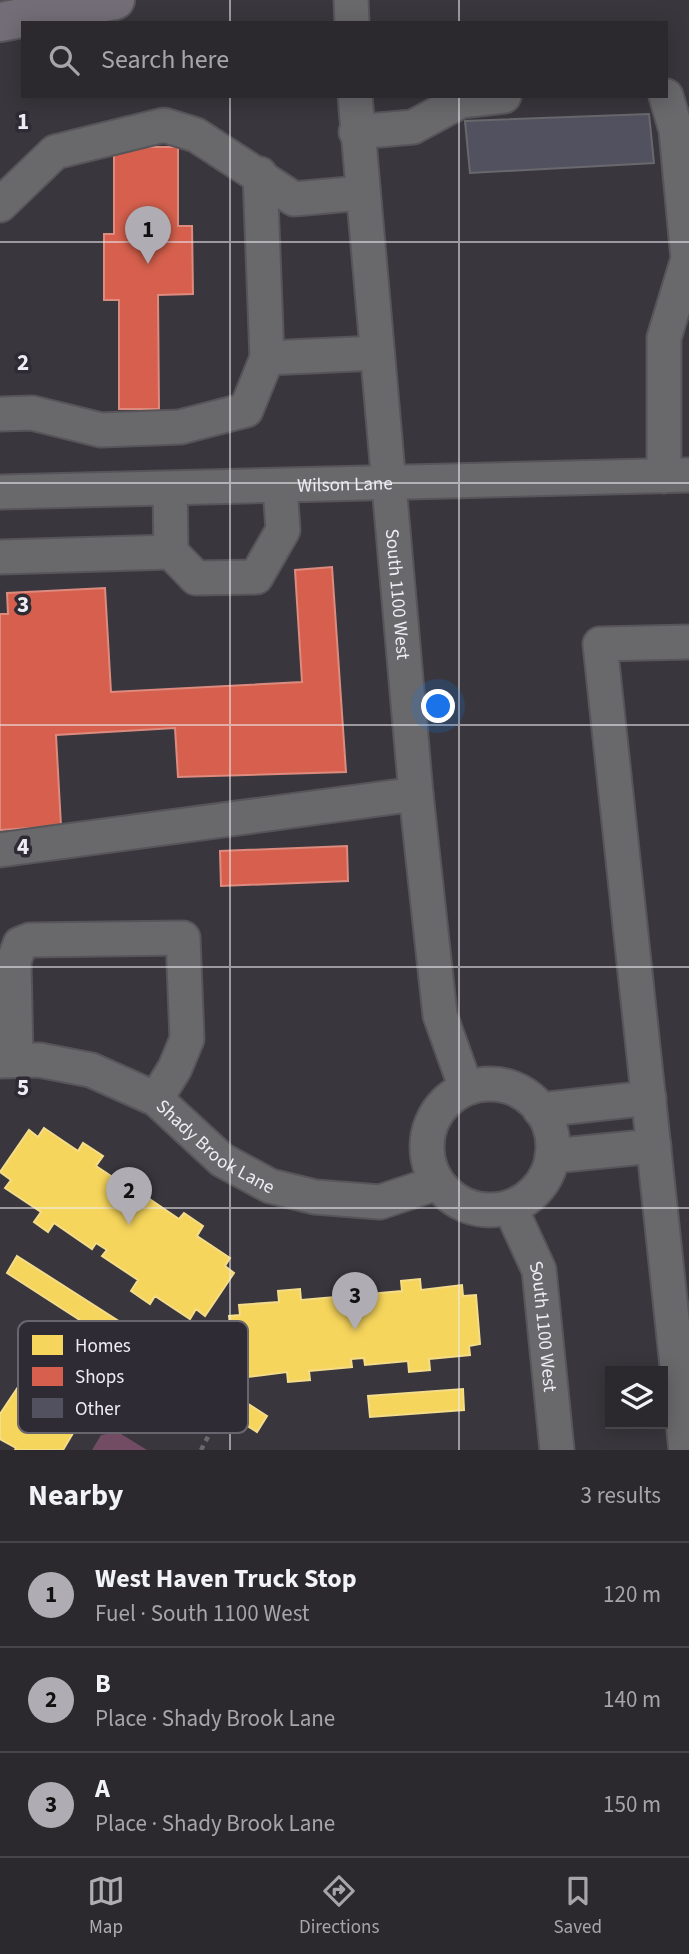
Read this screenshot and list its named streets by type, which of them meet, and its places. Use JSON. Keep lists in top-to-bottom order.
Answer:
{
  "streets": {
    "street": ["Wilson Lane", "South 1100 West", "Shady Brook Lane"]
  },
  "crossings": [
    ["Wilson Lane", "South 1100 West"],
    ["South 1100 West", "Shady Brook Lane"]
  ],
  "legend": ["Homes", "Shops", "Other"],
  "page": {
    "search": "Search here",
    "pins": ["1", "2", "3"],
    "heading": ["Nearby", "3 results"],
    "list": [
      {
        "mark": "1",
        "name": "West Haven Truck Stop",
        "note": "Fuel · South 1100 West",
        "value": "120 m"
      },
      {
        "mark": "2",
        "name": "B",
        "note": "Place · Shady Brook Lane",
        "value": "140 m"
      },
      {
        "mark": "3",
        "name": "A",
        "note": "Place · Shady Brook Lane",
        "value": "150 m"
      }
    ],
    "nav": ["Map", "Directions", "Saved"]
  },
  "grid": {
    "rows": [
      "1",
      "2",
      "3",
      "4",
      "5"
    ]
  }
}
